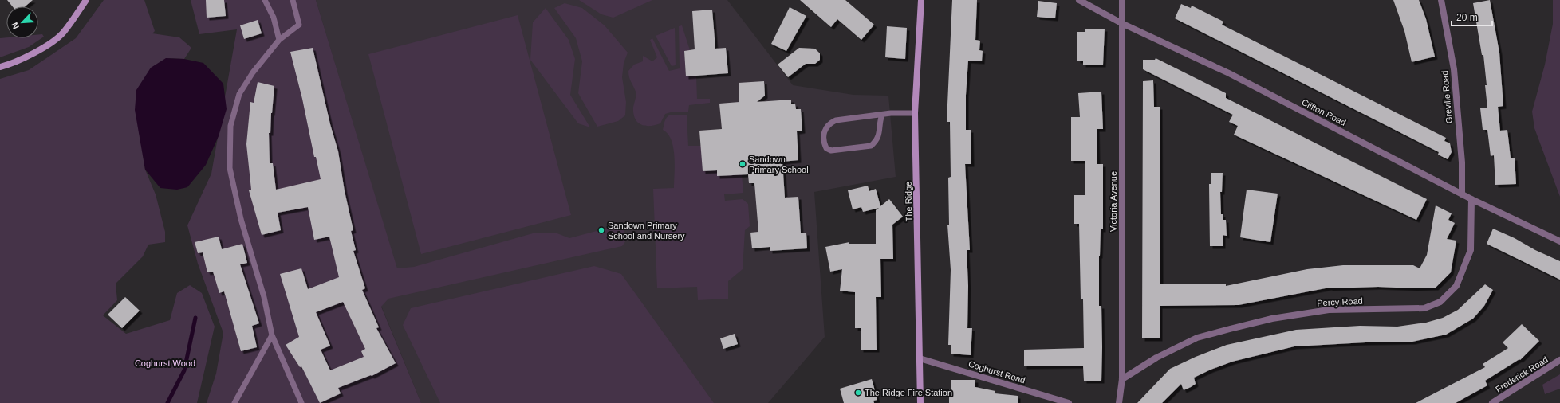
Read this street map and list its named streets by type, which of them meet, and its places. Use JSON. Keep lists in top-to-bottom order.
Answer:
{
  "streets": {
    "main road": ["The Ridge"],
    "street": [
      "Greville Road",
      "Clifton Road",
      "Victoria Avenue",
      "Percy Road",
      "Coghurst Road",
      "Frederick Road"
    ]
  },
  "crossings": [
    ["Greville Road", "Clifton Road"],
    ["Clifton Road", "Victoria Avenue"],
    ["Clifton Road", "Percy Road"],
    ["The Ridge", "Coghurst Road"],
    ["Victoria Avenue", "Percy Road"]
  ],
  "parks": ["Coghurst Wood"],
  "places": ["Sandown Primary School", "Sandown Primary School and Nursery", "The Ridge Fire Station"],
  "scale_bar": "20 m",
  "north": "bottom left"
}
